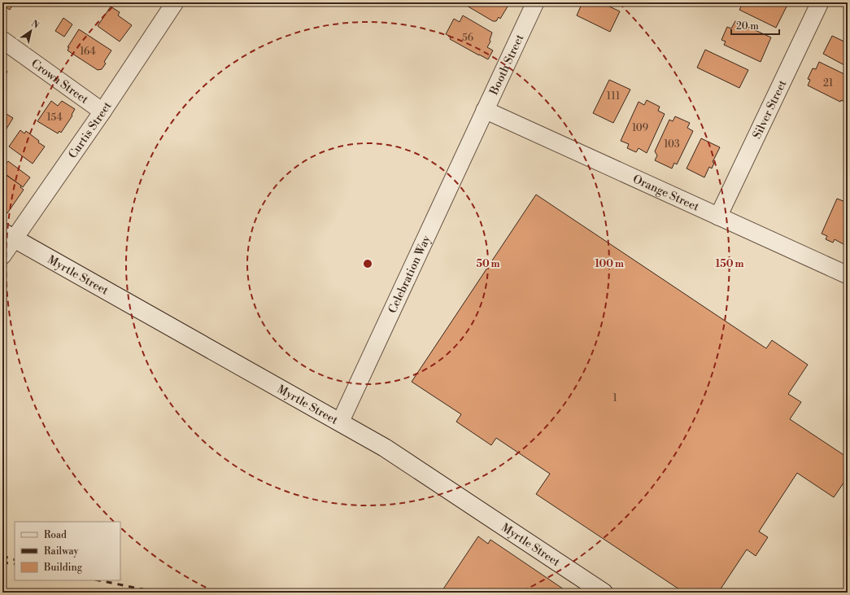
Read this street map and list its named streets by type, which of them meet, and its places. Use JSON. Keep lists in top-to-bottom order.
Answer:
{
  "streets": {
    "street": [
      "Booth Street",
      "Crown Street",
      "Silver Street",
      "Curtis Street",
      "Orange Street",
      "Celebration Way",
      "Myrtle Street"
    ]
  },
  "crossings": [
    ["Booth Street", "Orange Street"],
    ["Booth Street", "Celebration Way"],
    ["Crown Street", "Curtis Street"],
    ["Silver Street", "Orange Street"],
    ["Curtis Street", "Myrtle Street"],
    ["Celebration Way", "Myrtle Street"]
  ],
  "house_numbers": [
    "56",
    "164",
    "21",
    "111",
    "154",
    "109",
    "103",
    "1"
  ],
  "legend": ["Road", "Railway", "Building"],
  "scale_bar": "20 m",
  "north": "top right",
  "rings": ["50 m", "100 m", "150 m"]
}
